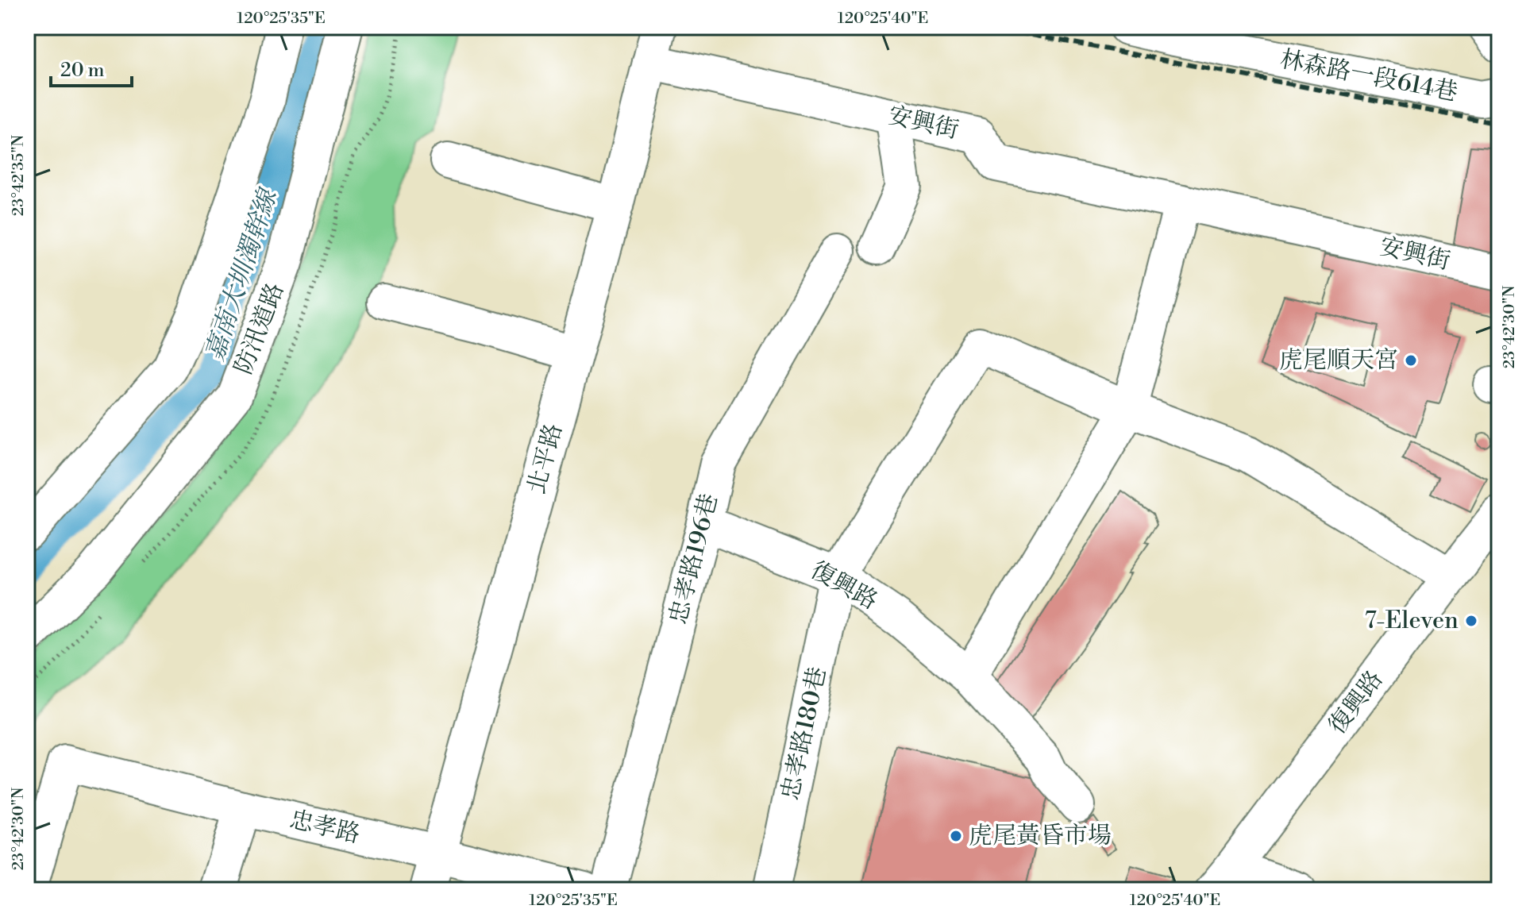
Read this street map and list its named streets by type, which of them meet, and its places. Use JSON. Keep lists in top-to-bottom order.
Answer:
{
  "streets": {
    "street": [
      "林森路一段614巷",
      "安興街",
      "防汛道路",
      "北平路",
      "忠孝路196巷",
      "復興路",
      "忠孝路180巷",
      "忠孝路"
    ]
  },
  "crossings": [
    ["安興街", "北平路"],
    ["北平路", "忠孝路"],
    ["忠孝路196巷", "復興路"],
    ["復興路", "忠孝路180巷"]
  ],
  "water": ["嘉南大圳濁幹線"],
  "places": ["虎尾順天宮", "7-Eleven", "虎尾黃昏市場"],
  "scale_bar": "20 m",
  "coordinates": [
    "120°25'35\"E",
    "120°25'40\"E",
    "23°42'35\"N",
    "23°42'30\"N"
  ]
}
